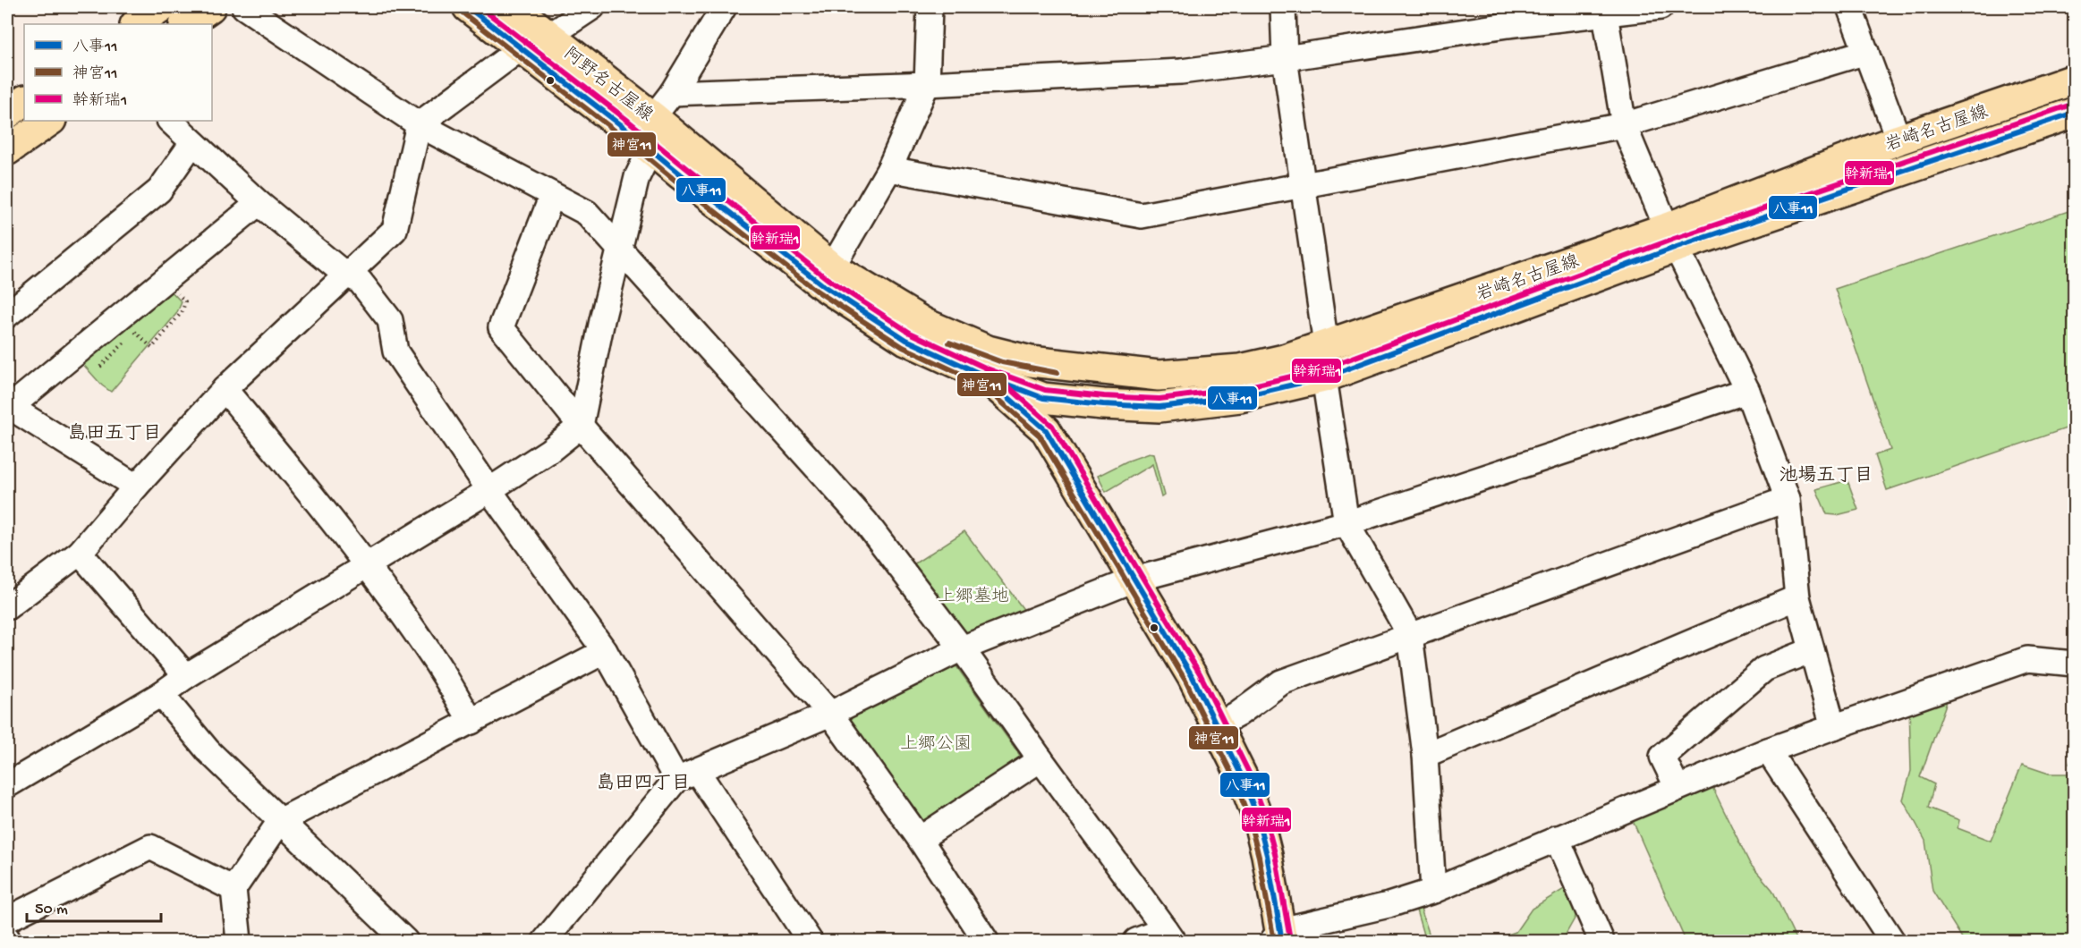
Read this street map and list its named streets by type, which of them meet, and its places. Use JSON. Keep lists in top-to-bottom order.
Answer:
{
  "streets": {
    "main road": ["阿野名古屋線", "岩崎名古屋線"]
  },
  "crossings": [
    ["阿野名古屋線", "岩崎名古屋線"]
  ],
  "districts": ["島田五丁目", "池場五丁目", "島田四丁目"],
  "parks": ["上郷墓地", "上郷公園"],
  "lines": ["transit line 八事11", "transit line 幹新瑞1", "transit line 神宮11"],
  "legend": ["八事11", "神宮11", "幹新瑞1"],
  "scale_bar": "50 m"
}
